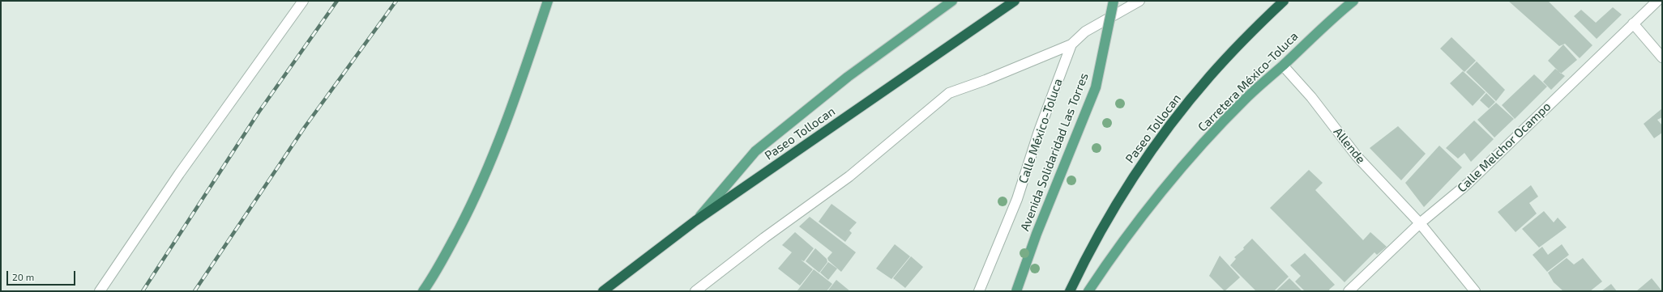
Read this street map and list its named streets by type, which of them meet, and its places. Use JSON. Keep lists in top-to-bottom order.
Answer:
{
  "streets": {
    "highway": ["Paseo Tollocan"],
    "main road": ["Carretera México-Toluca", "Avenida Solidaridad Las Torres"],
    "street": ["Calle México-Toluca", "Allende", "Calle Melchor Ocampo"]
  },
  "crossings": [
    ["Carretera México-Toluca", "Allende"],
    ["Allende", "Calle Melchor Ocampo"]
  ],
  "scale_bar": "20 m"
}
